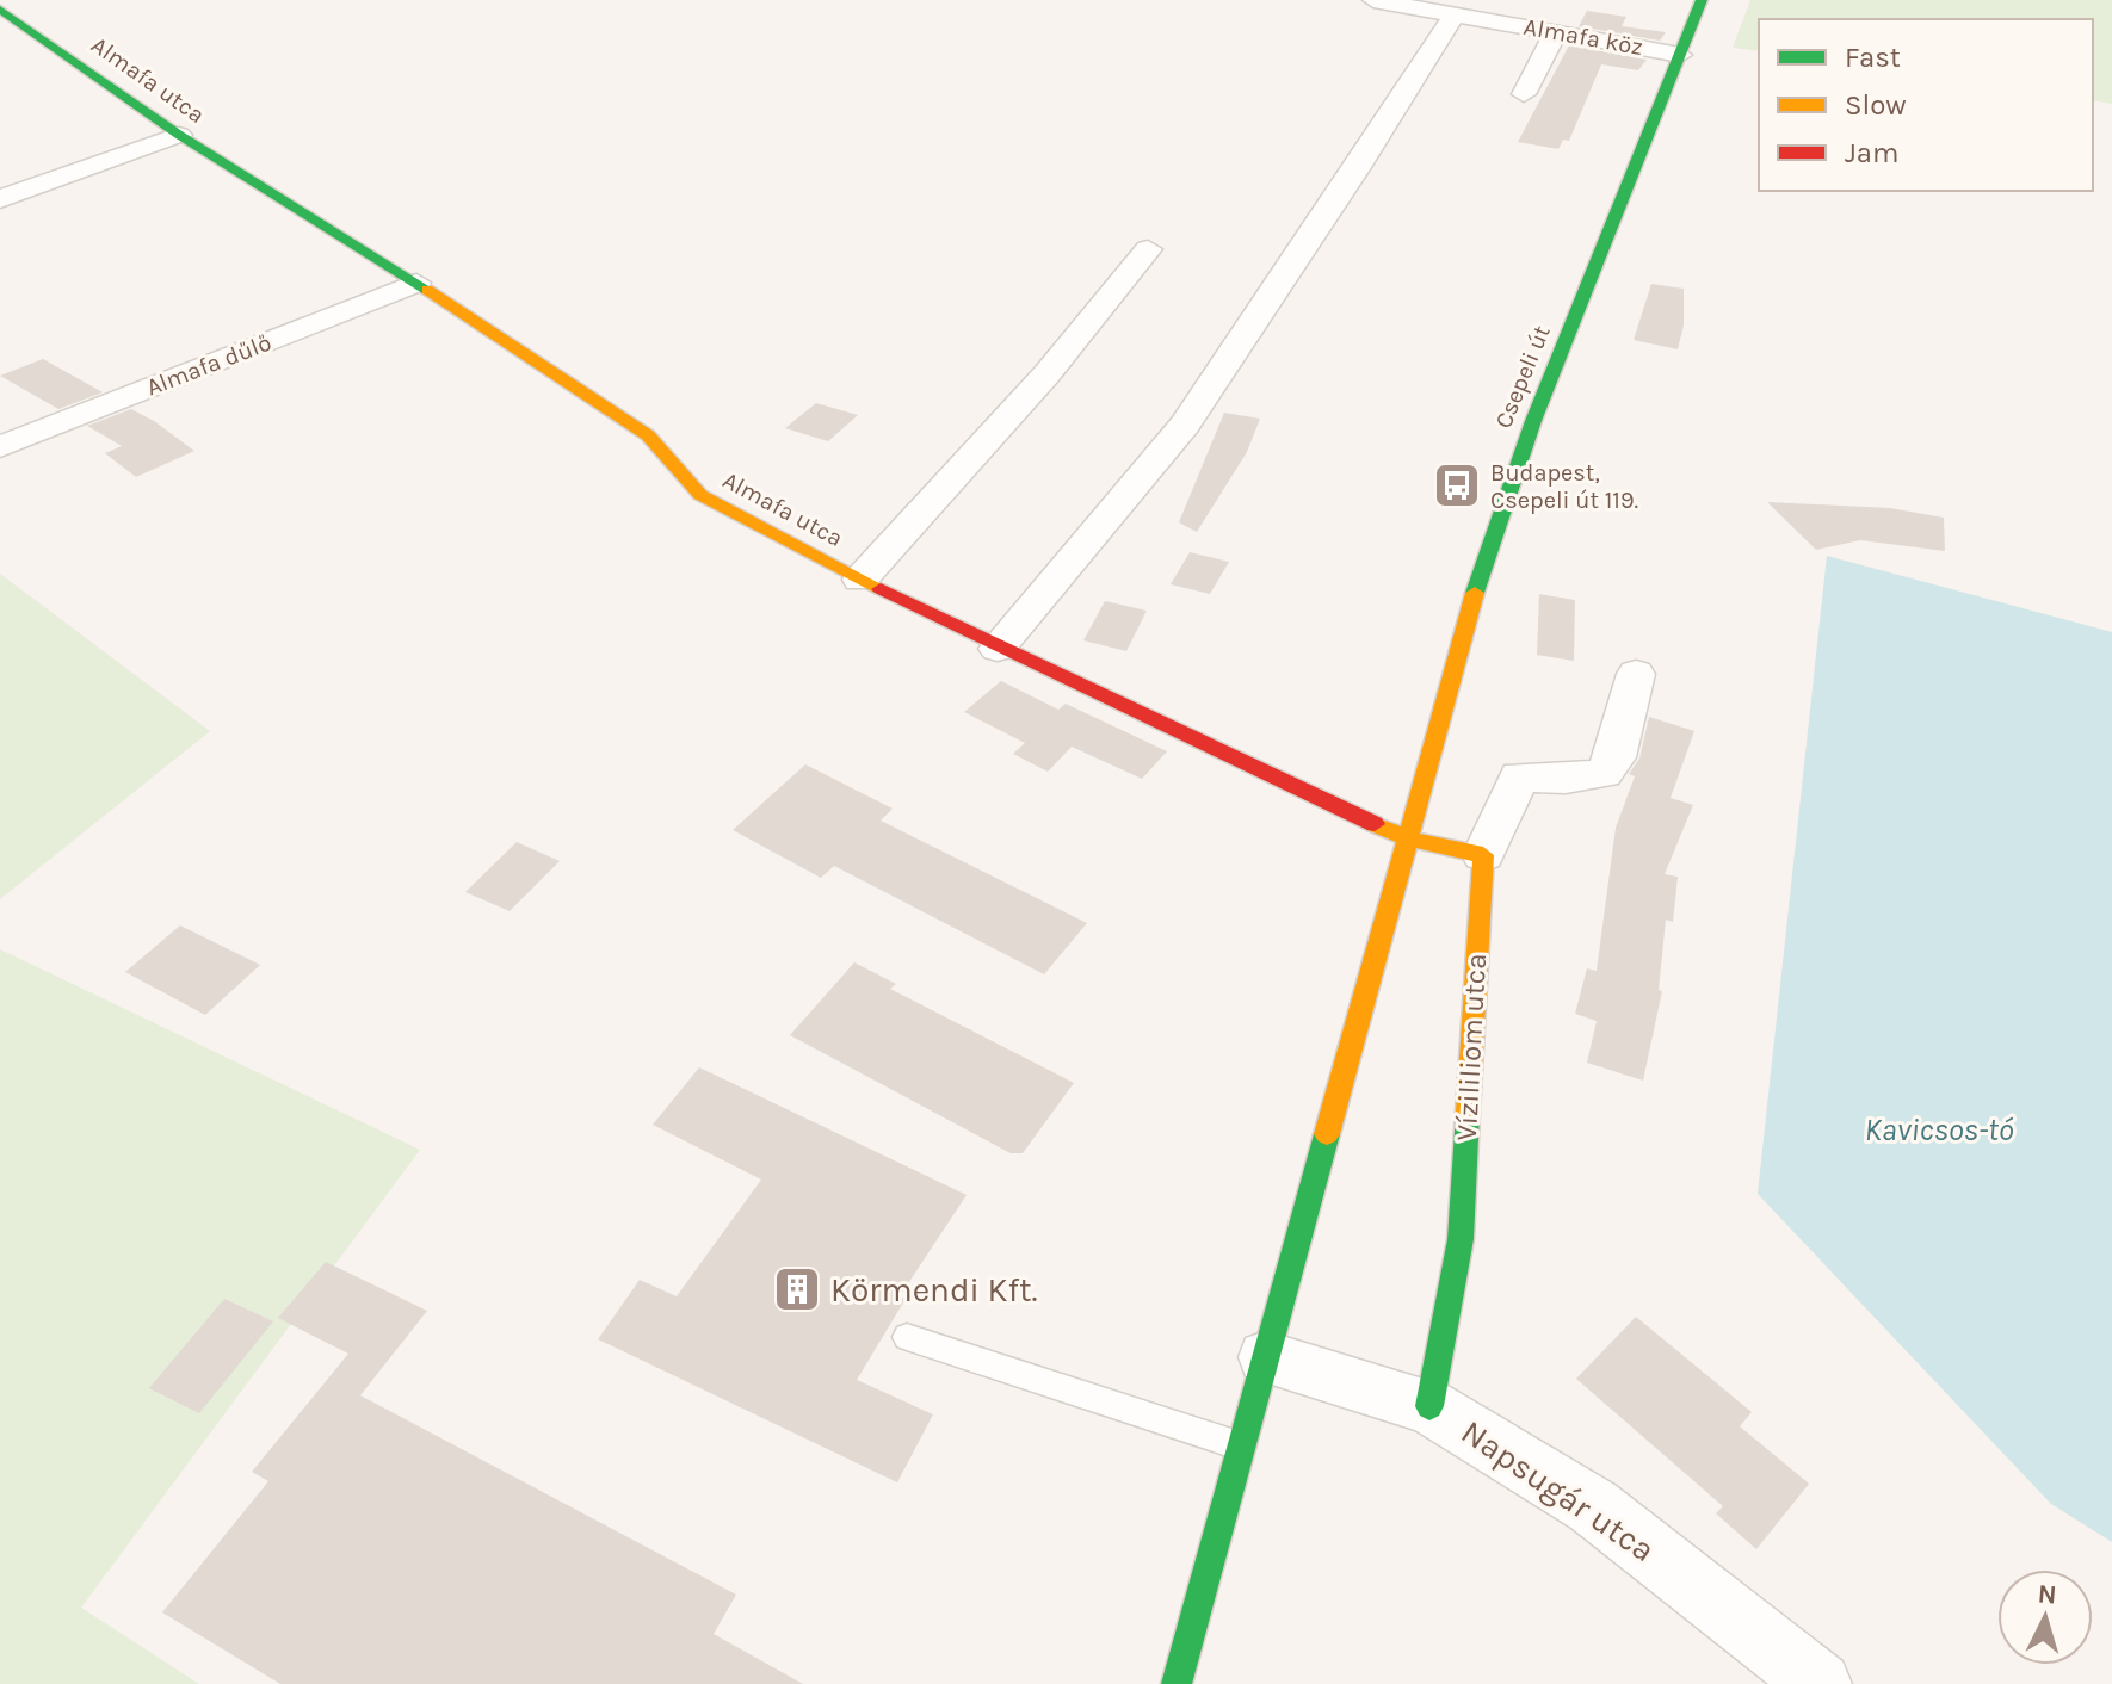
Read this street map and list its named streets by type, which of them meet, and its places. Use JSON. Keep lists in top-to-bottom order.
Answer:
{
  "streets": {
    "street": [
      "Almafa köz",
      "Almafa utca",
      "Almafa dűlő",
      "Csepeli út",
      "Vízililiom utca",
      "Napsugár utca"
    ]
  },
  "crossings": [
    ["Almafa köz", "Csepeli út"],
    ["Almafa utca", "Almafa dűlő"],
    ["Almafa utca", "Csepeli út"],
    ["Csepeli út", "Napsugár utca"],
    ["Vízililiom utca", "Napsugár utca"]
  ],
  "water": ["Kavicsos-tó"],
  "places": {
    "bus stop": ["Budapest, Csepeli út 119."],
    "building": ["Körmendi Kft."]
  },
  "legend": ["Fast", "Slow", "Jam"],
  "north": "top"
}
